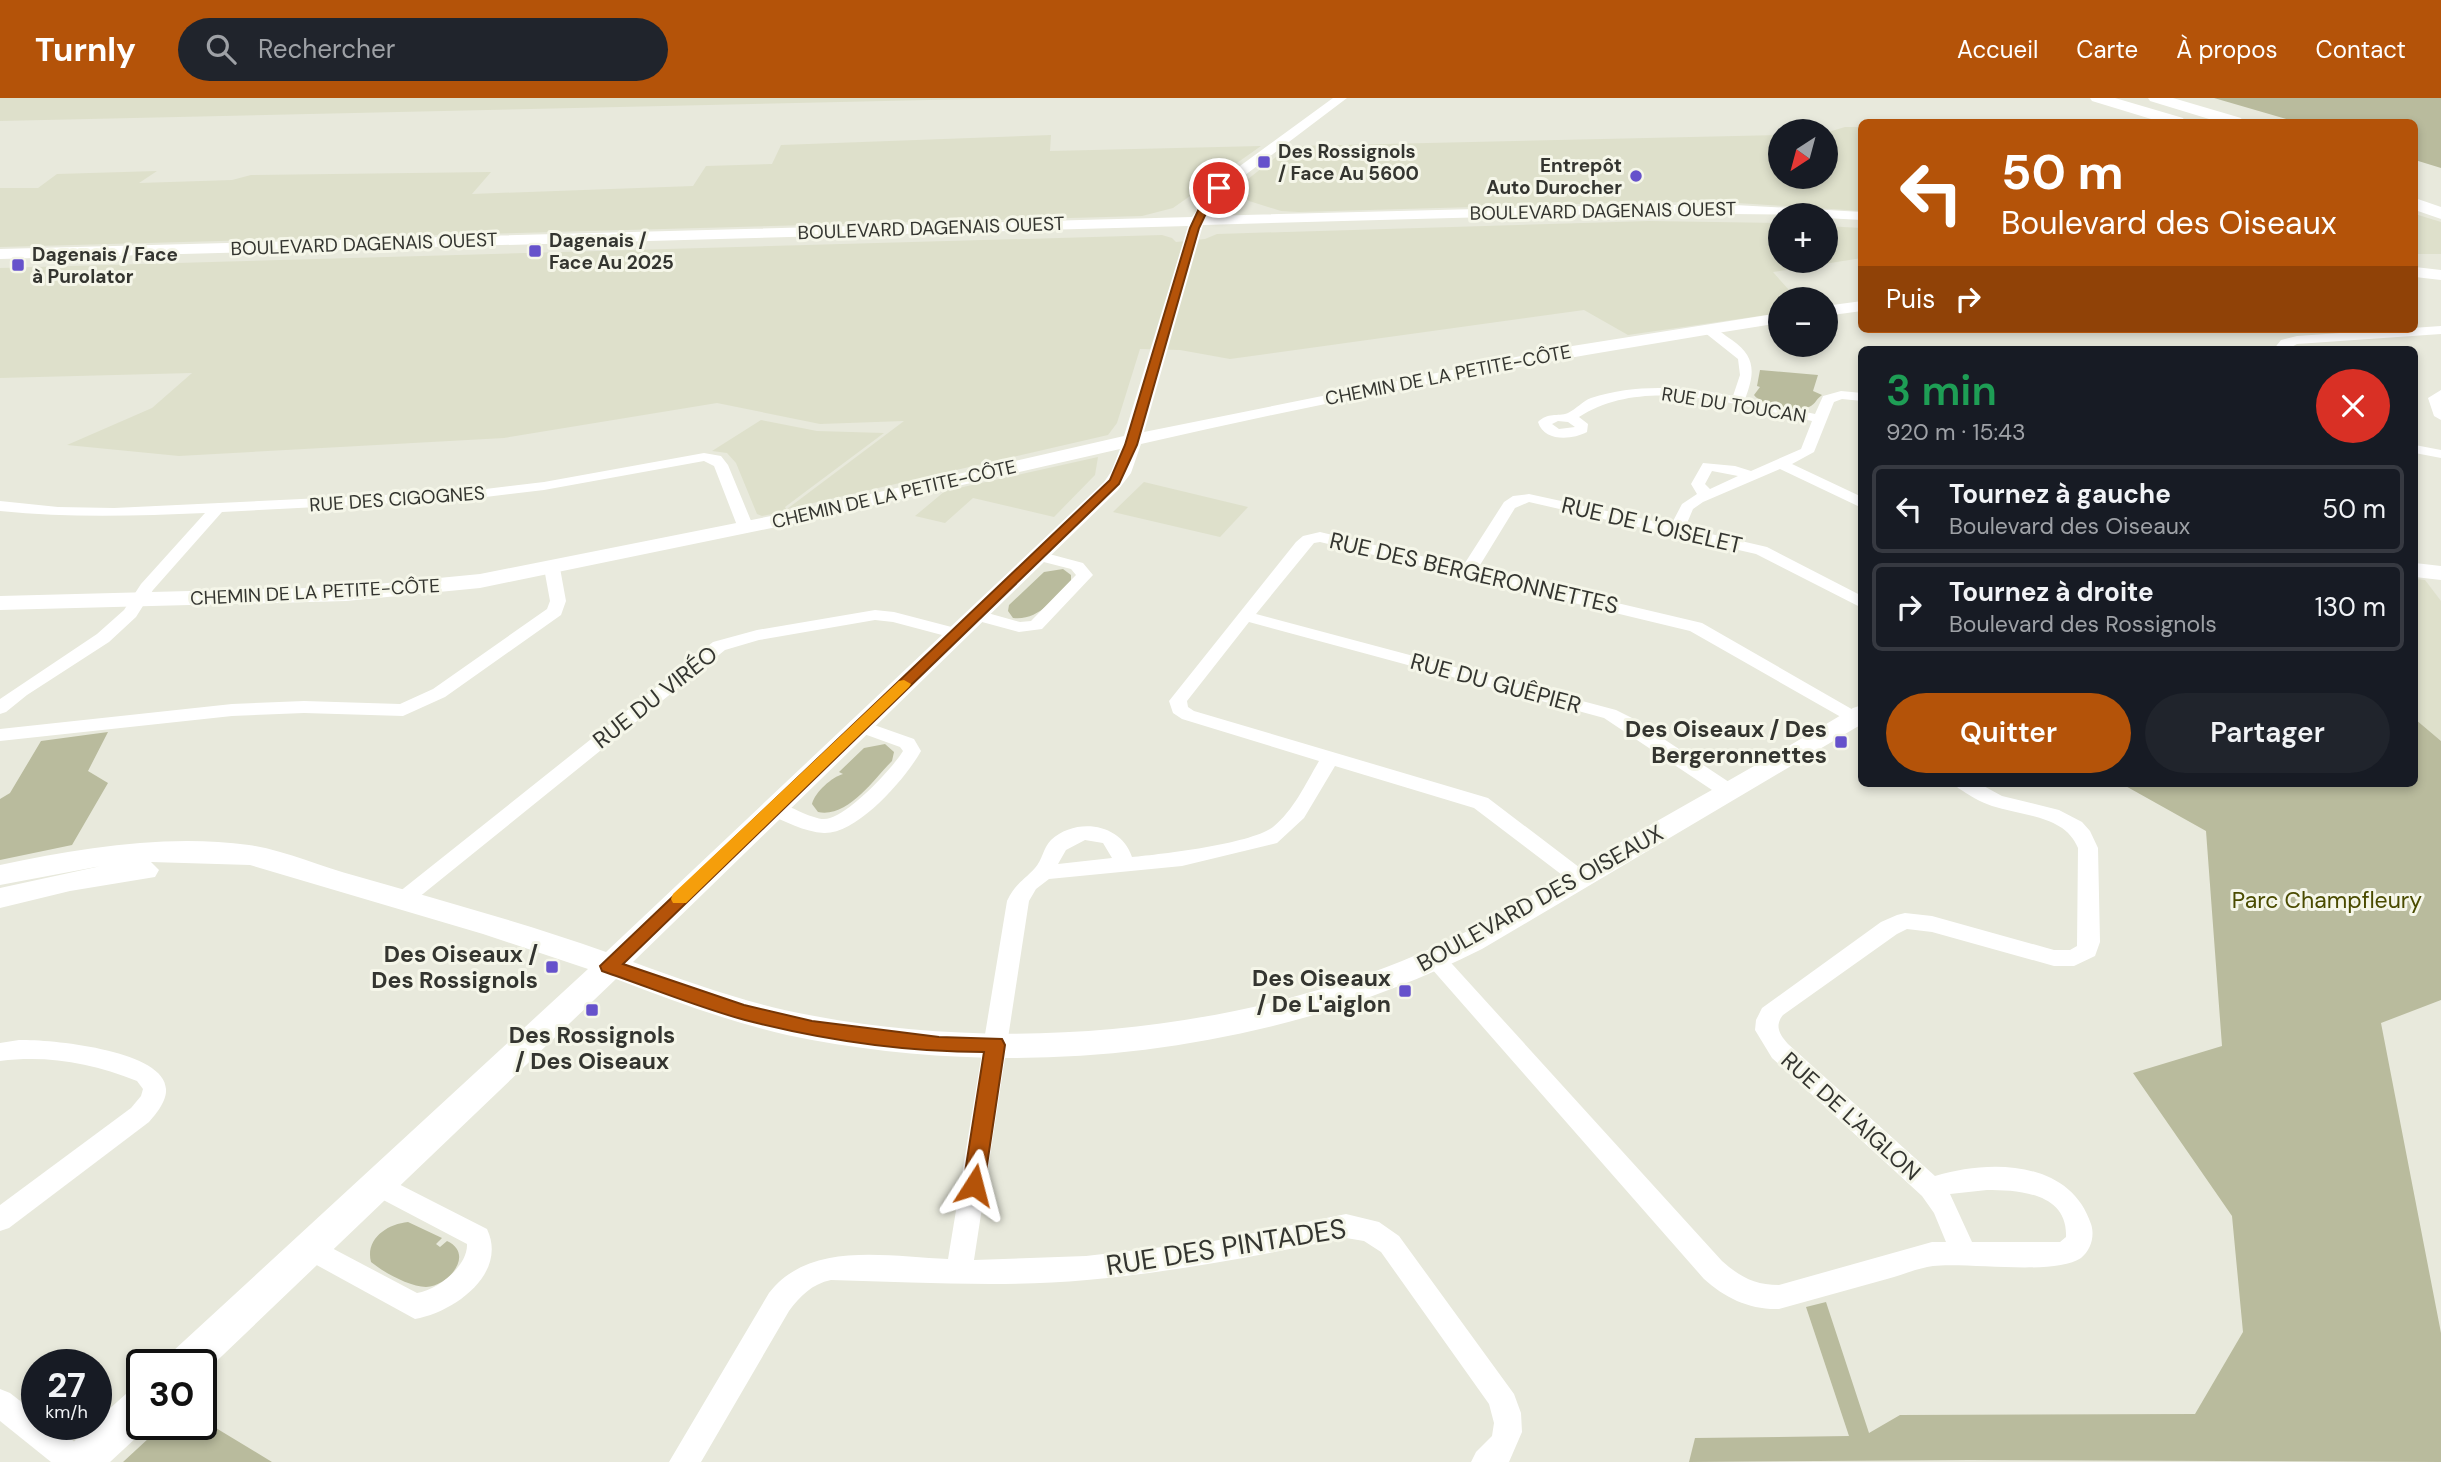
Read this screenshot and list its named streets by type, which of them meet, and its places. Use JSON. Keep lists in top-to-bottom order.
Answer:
{
  "streets": {
    "main road": ["BOULEVARD DAGENAIS OUEST", "BOULEVARD DES OISEAUX"],
    "street": [
      "CHEMIN DE LA PETITE-CÔTE",
      "RUE DU TOUCAN",
      "RUE DES CIGOGNES",
      "RUE DE L'OISELET",
      "RUE DES BERGERONNETTES",
      "RUE DU GUÊPIER",
      "RUE DU VIRÉO",
      "RUE DE L'AIGLON",
      "RUE DES PINTADES"
    ]
  },
  "crossings": [
    ["CHEMIN DE LA PETITE-CÔTE", "RUE DES CIGOGNES"],
    ["RUE DE L'OISELET", "RUE DES BERGERONNETTES"],
    ["RUE DES BERGERONNETTES", "RUE DU GUÊPIER"],
    ["RUE DES BERGERONNETTES", "BOULEVARD DES OISEAUX"],
    ["RUE DU GUÊPIER", "BOULEVARD DES OISEAUX"],
    ["RUE DU VIRÉO", "BOULEVARD DES OISEAUX"],
    ["BOULEVARD DES OISEAUX", "RUE DE L'AIGLON"]
  ],
  "parks": ["Parc Champfleury"],
  "places": {
    "transit": [
      "Des Rossignols / Face Au 5600",
      "Dagenais / Face Au 2025",
      "Dagenais / Face à Purolator",
      "Des Oiseaux / Des Bergeronnettes",
      "Des Oiseaux / Des Rossignols",
      "Des Oiseaux / De L'aiglon",
      "Des Rossignols / Des Oiseaux"
    ],
    "other": ["Entrepôt Auto Durocher"]
  },
  "north": "bottom left",
  "page": {
    "header": "Turnly",
    "search": "Rechercher",
    "nav": [
      "Accueil",
      "Carte",
      "À propos",
      "Contact"
    ],
    "map_buttons": ["+", "−"],
    "turn": ["50 m", "Boulevard des Oiseaux"],
    "then": "Puis",
    "heading": ["3 min", "920 m · 15:43"],
    "list": [
      {
        "name": "Tournez à gauche",
        "note": "Boulevard des Oiseaux",
        "value": "50 m"
      },
      {
        "name": "Tournez à droite",
        "note": "Boulevard des Rossignols",
        "value": "130 m"
      }
    ],
    "buttons": ["Quitter", "Partager"],
    "speed": "27 km/h",
    "limit": "30"
  }
}
